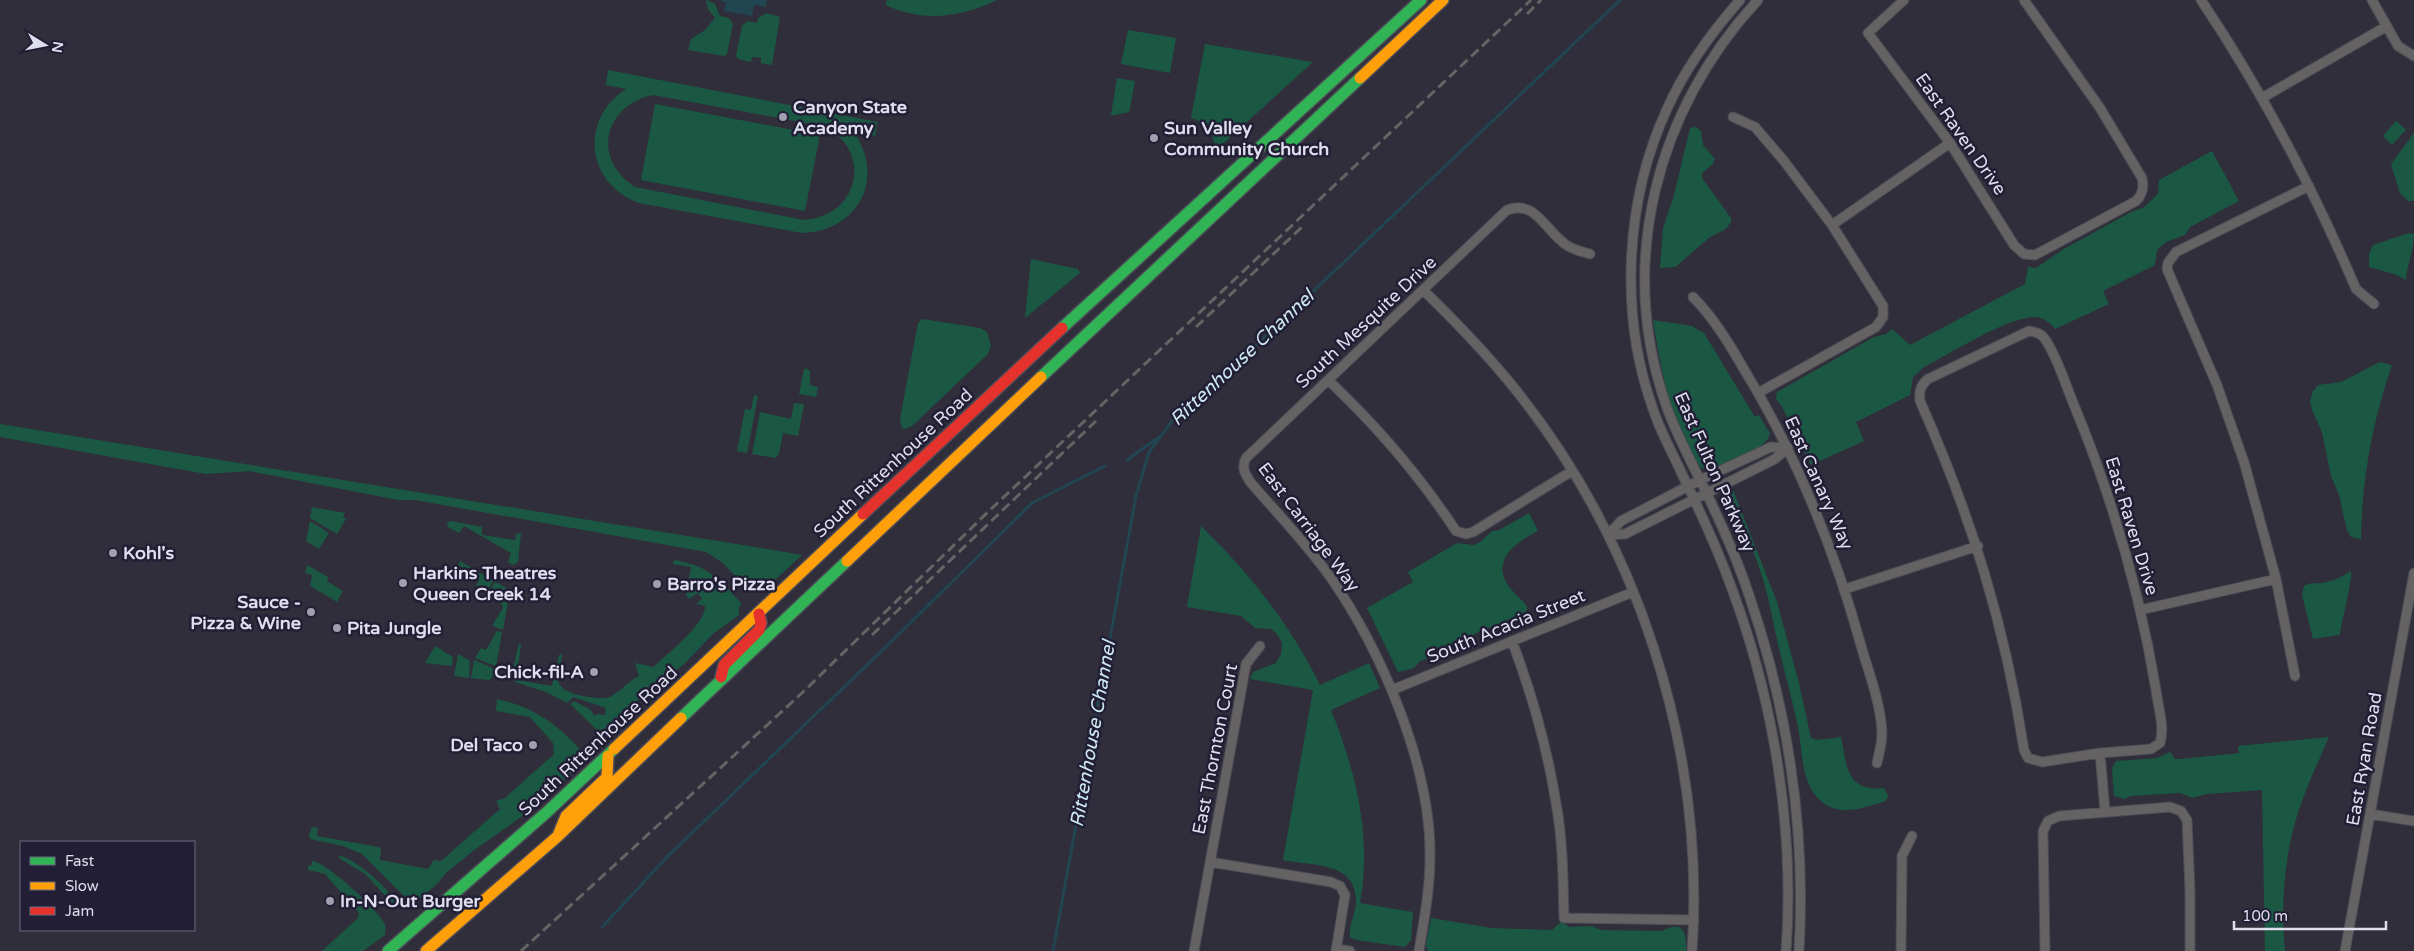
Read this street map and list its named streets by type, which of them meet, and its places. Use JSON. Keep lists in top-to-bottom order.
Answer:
{
  "streets": {
    "main road": ["South Rittenhouse Road"],
    "street": [
      "East Raven Drive",
      "South Mesquite Drive",
      "East Fulton Parkway",
      "East Canary Way",
      "East Carriage Way",
      "South Acacia Street",
      "East Thornton Court",
      "East Ryan Road"
    ]
  },
  "crossings": [
    ["South Mesquite Drive", "East Carriage Way"],
    ["East Carriage Way", "South Acacia Street"]
  ],
  "water": ["Rittenhouse Channel"],
  "places": [
    "Canyon State Academy",
    "Sun Valley Community Church",
    "Kohl's",
    "Harkins Theatres Queen Creek 14",
    "Barro's Pizza",
    "Sauce - Pizza & Wine",
    "Pita Jungle",
    "Chick-fil-A",
    "Del Taco",
    "In-N-Out Burger"
  ],
  "legend": ["Fast", "Slow", "Jam"],
  "scale_bar": "100 m",
  "north": "right"
}
